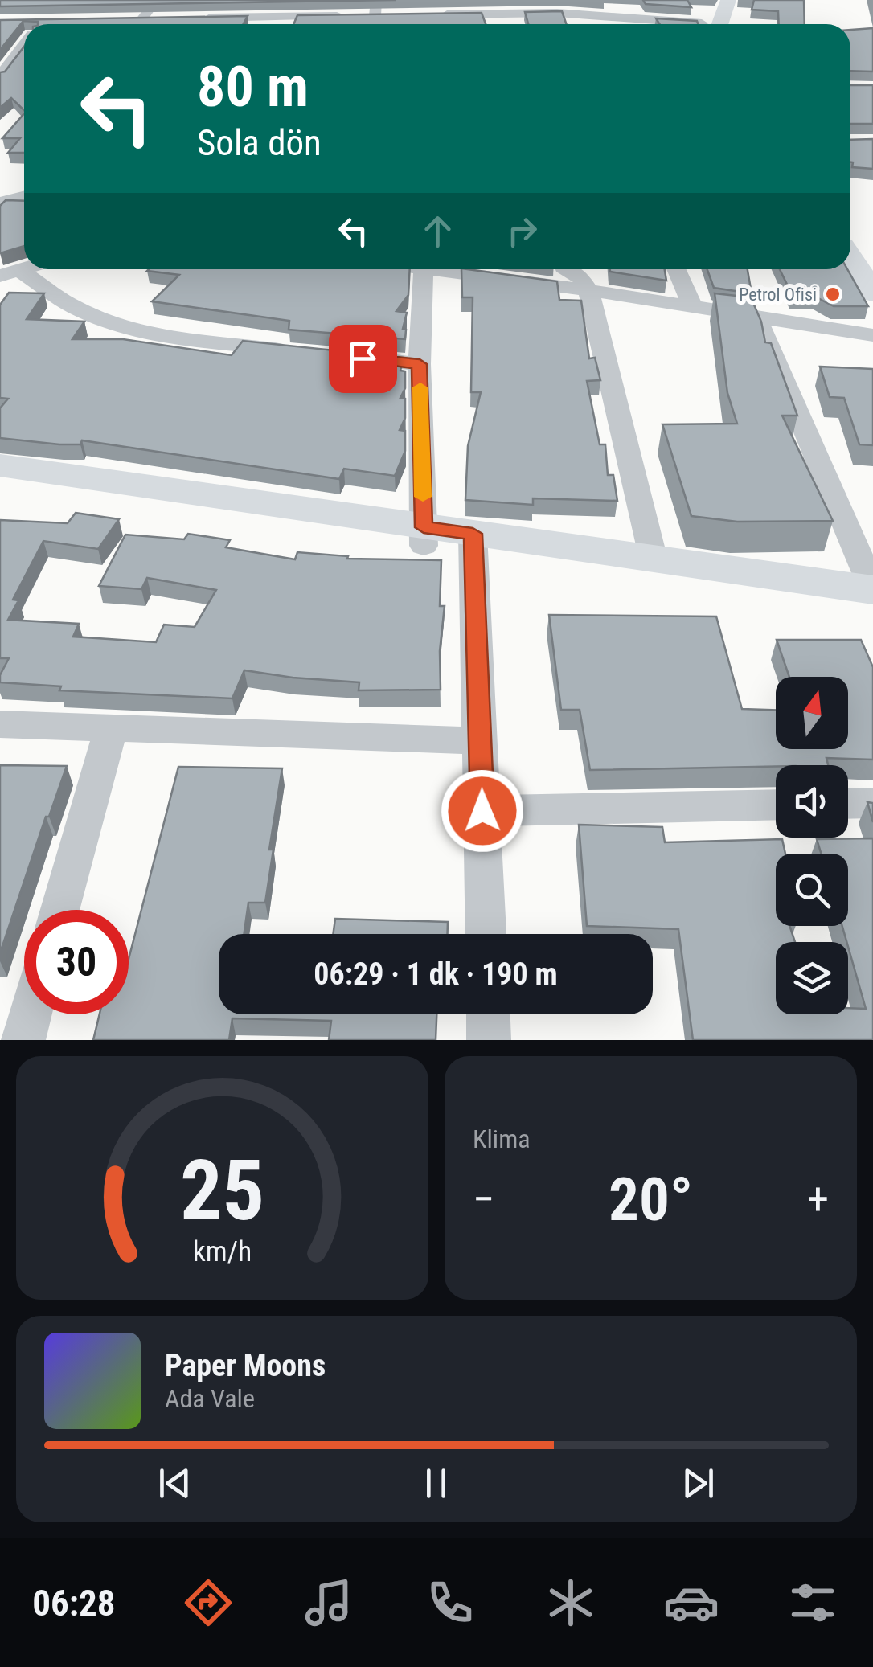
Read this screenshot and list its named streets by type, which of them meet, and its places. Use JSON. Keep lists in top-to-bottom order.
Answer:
{
  "places": ["Petrol Ofisi"],
  "north": "top",
  "page": {
    "turn": ["80 m", "Sola dön"],
    "limit": "30",
    "trip": "06:29 · 1 dk · 190 m",
    "tile": "Klima",
    "heat": ["−", "20°", "+"],
    "song": ["Paper Moons", "Ada Vale"],
    "tabs": "06:28",
    "gauge": ["25", "km/h"]
  }
}
